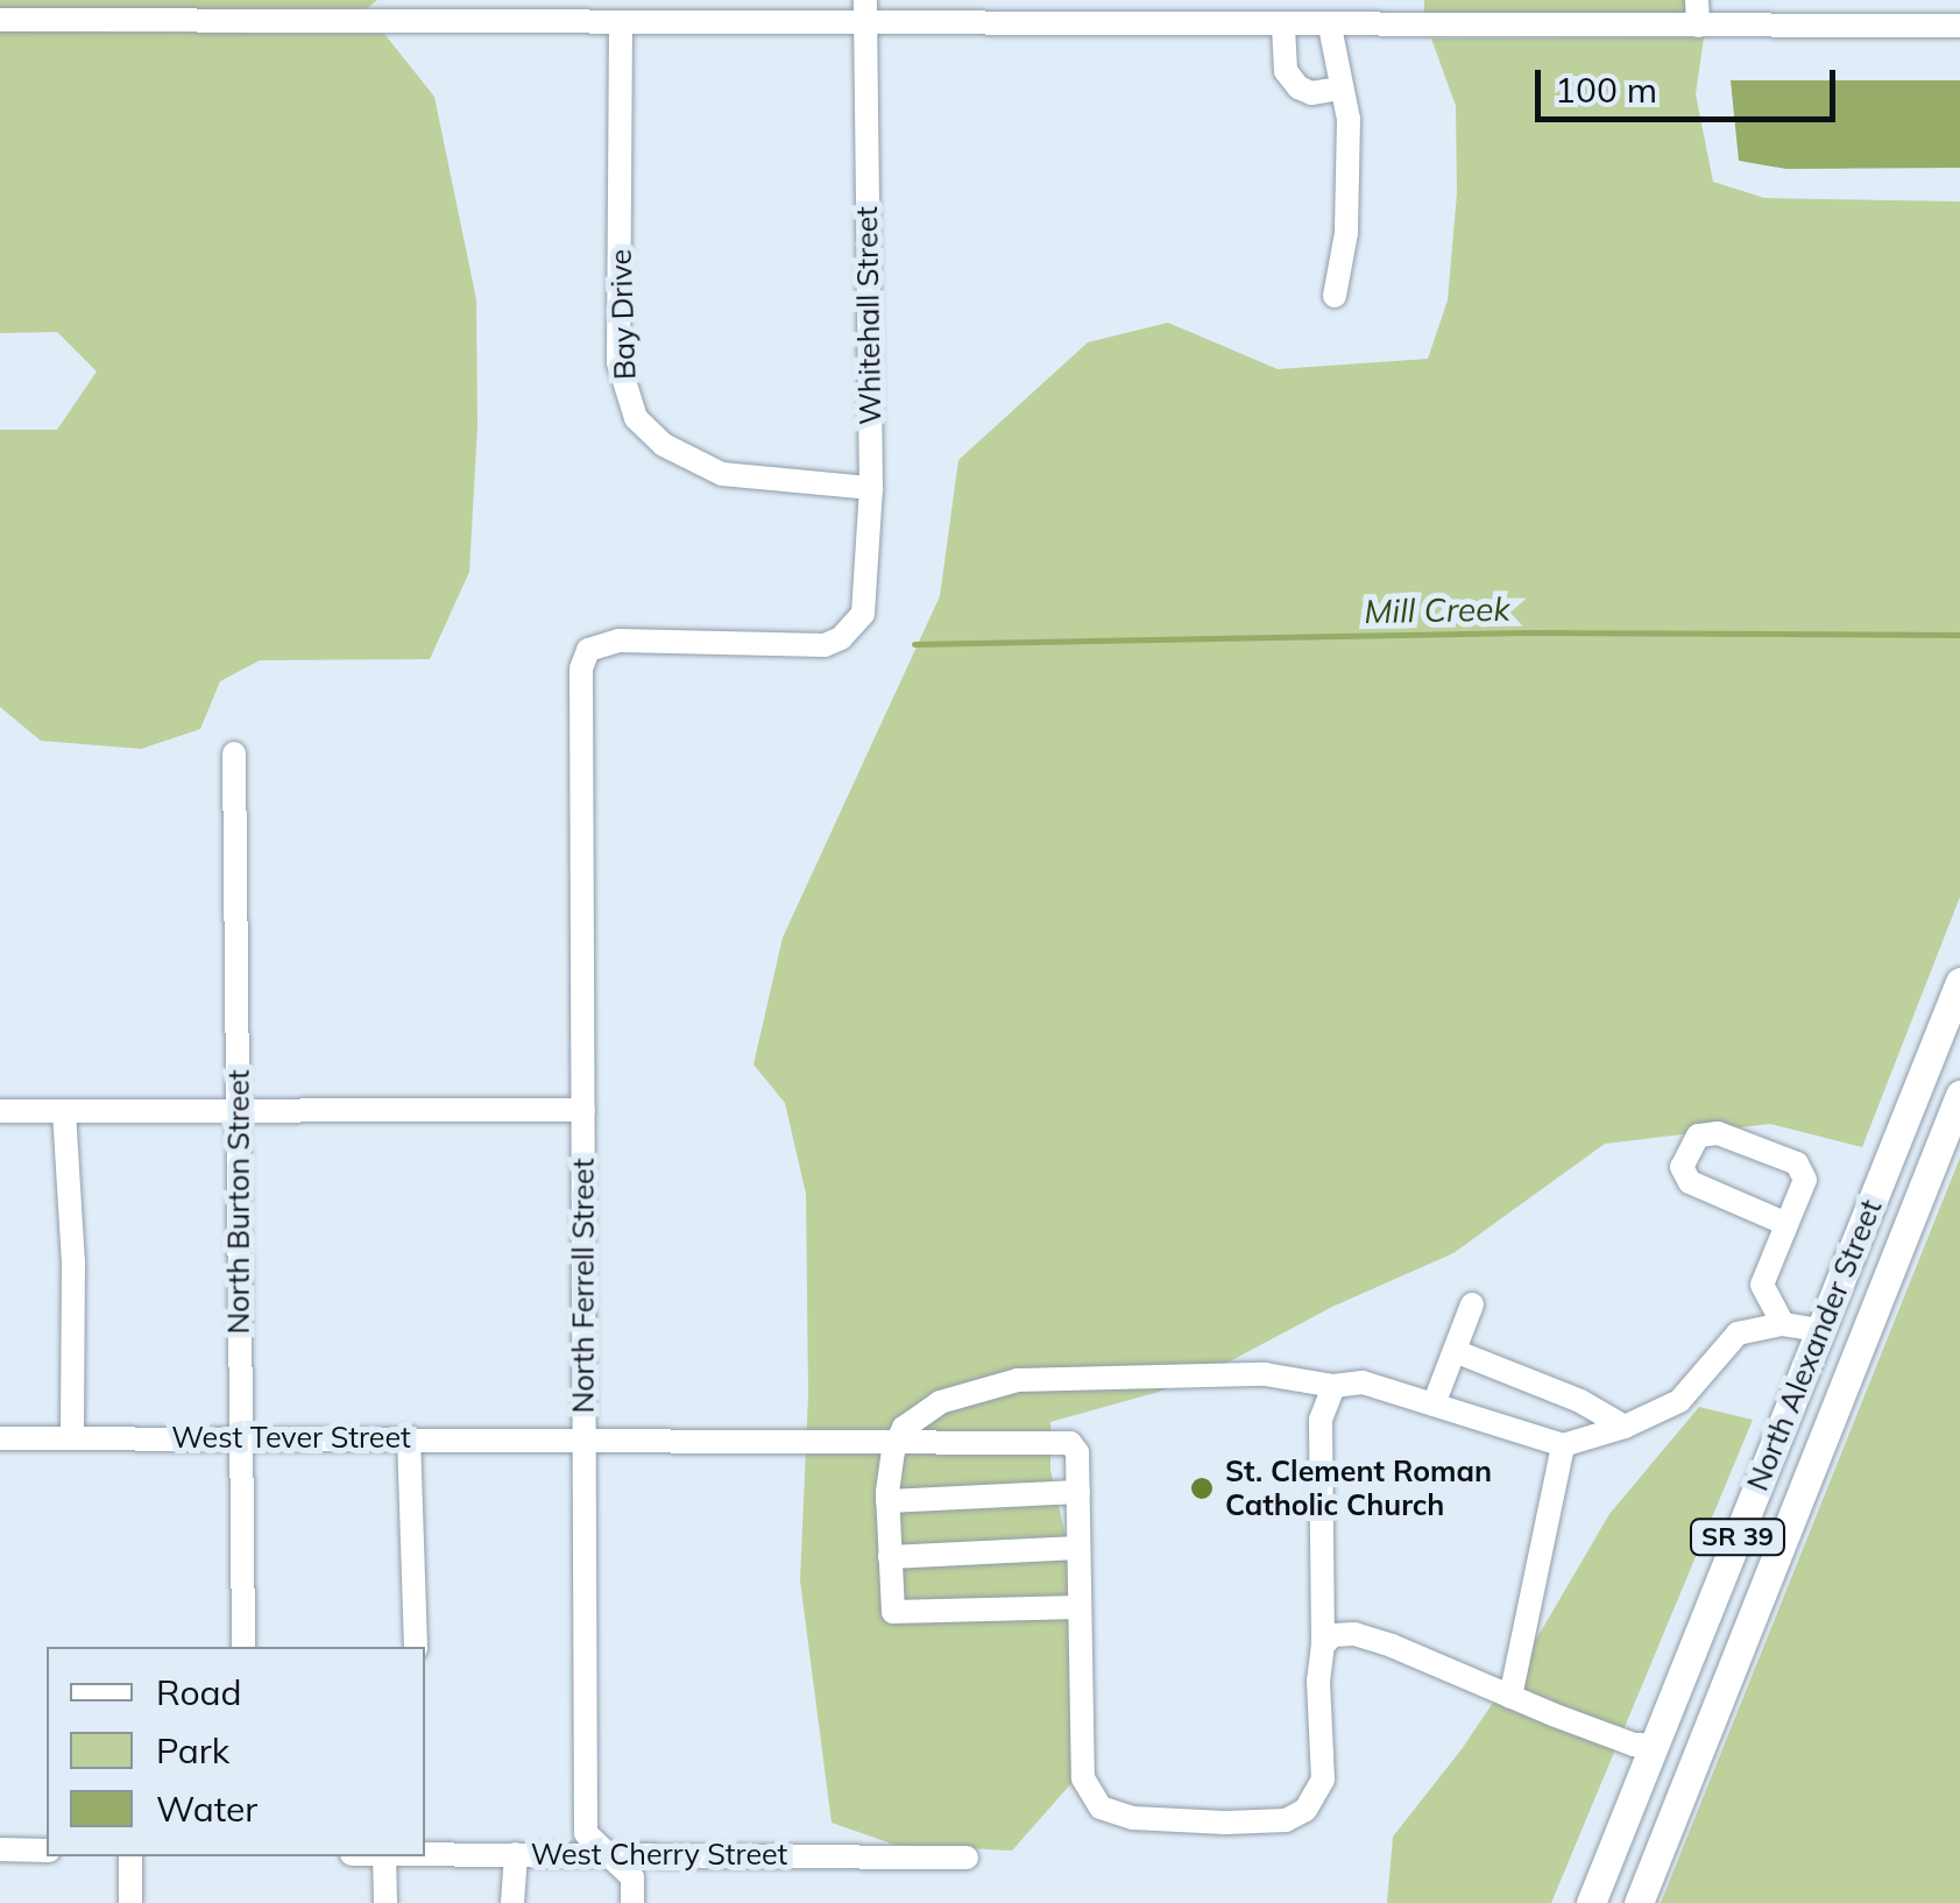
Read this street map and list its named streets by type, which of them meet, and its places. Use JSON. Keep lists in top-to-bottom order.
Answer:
{
  "streets": {
    "main road": ["North Alexander Street", "SR 39"],
    "street": [
      "Bay Drive",
      "Whitehall Street",
      "North Burton Street",
      "North Ferrell Street",
      "West Tever Street",
      "West Cherry Street"
    ]
  },
  "crossings": [
    ["Bay Drive", "Whitehall Street"],
    ["Whitehall Street", "North Ferrell Street"],
    ["North Burton Street", "West Tever Street"],
    ["North Ferrell Street", "West Tever Street"],
    ["North Ferrell Street", "West Cherry Street"]
  ],
  "water": ["Mill Creek"],
  "places": ["St. Clement Roman Catholic Church"],
  "legend": ["Road", "Park", "Water"],
  "scale_bar": "100 m"
}
